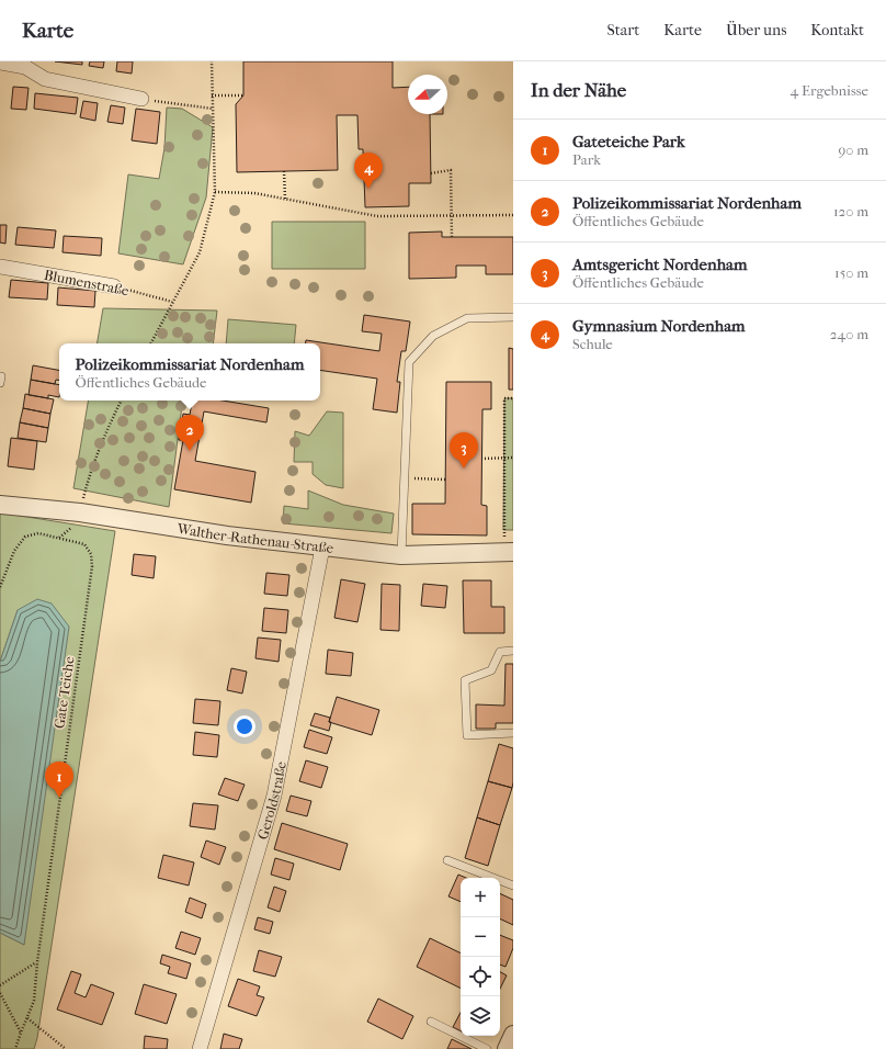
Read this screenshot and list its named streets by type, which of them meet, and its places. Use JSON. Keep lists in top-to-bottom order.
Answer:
{
  "streets": {
    "street": ["Blumenstraße", "Walther-Rathenau-Straße", "Geroldstraße"],
    "path": ["Gate Teiche"]
  },
  "crossings": [
    ["Walther-Rathenau-Straße", "Geroldstraße"]
  ],
  "north": "left",
  "page": {
    "header": "Karte",
    "nav": [
      "Start",
      "Karte",
      "Über uns",
      "Kontakt"
    ],
    "heading": ["In der Nähe", "4 Ergebnisse"],
    "list": [
      {
        "mark": "1",
        "name": "Gateteiche Park",
        "note": "Park",
        "value": "90 m"
      },
      {
        "mark": "2",
        "name": "Polizeikommissariat Nordenham",
        "note": "Öffentliches Gebäude",
        "value": "120 m"
      },
      {
        "mark": "3",
        "name": "Amtsgericht Nordenham",
        "note": "Öffentliches Gebäude",
        "value": "150 m"
      },
      {
        "mark": "4",
        "name": "Gymnasium Nordenham",
        "note": "Schule",
        "value": "240 m"
      }
    ],
    "pins": [
      "4",
      "2",
      "3",
      "1"
    ],
    "popup": ["Polizeikommissariat Nordenham", "Öffentliches Gebäude"],
    "map_buttons": ["+", "−"]
  }
}
